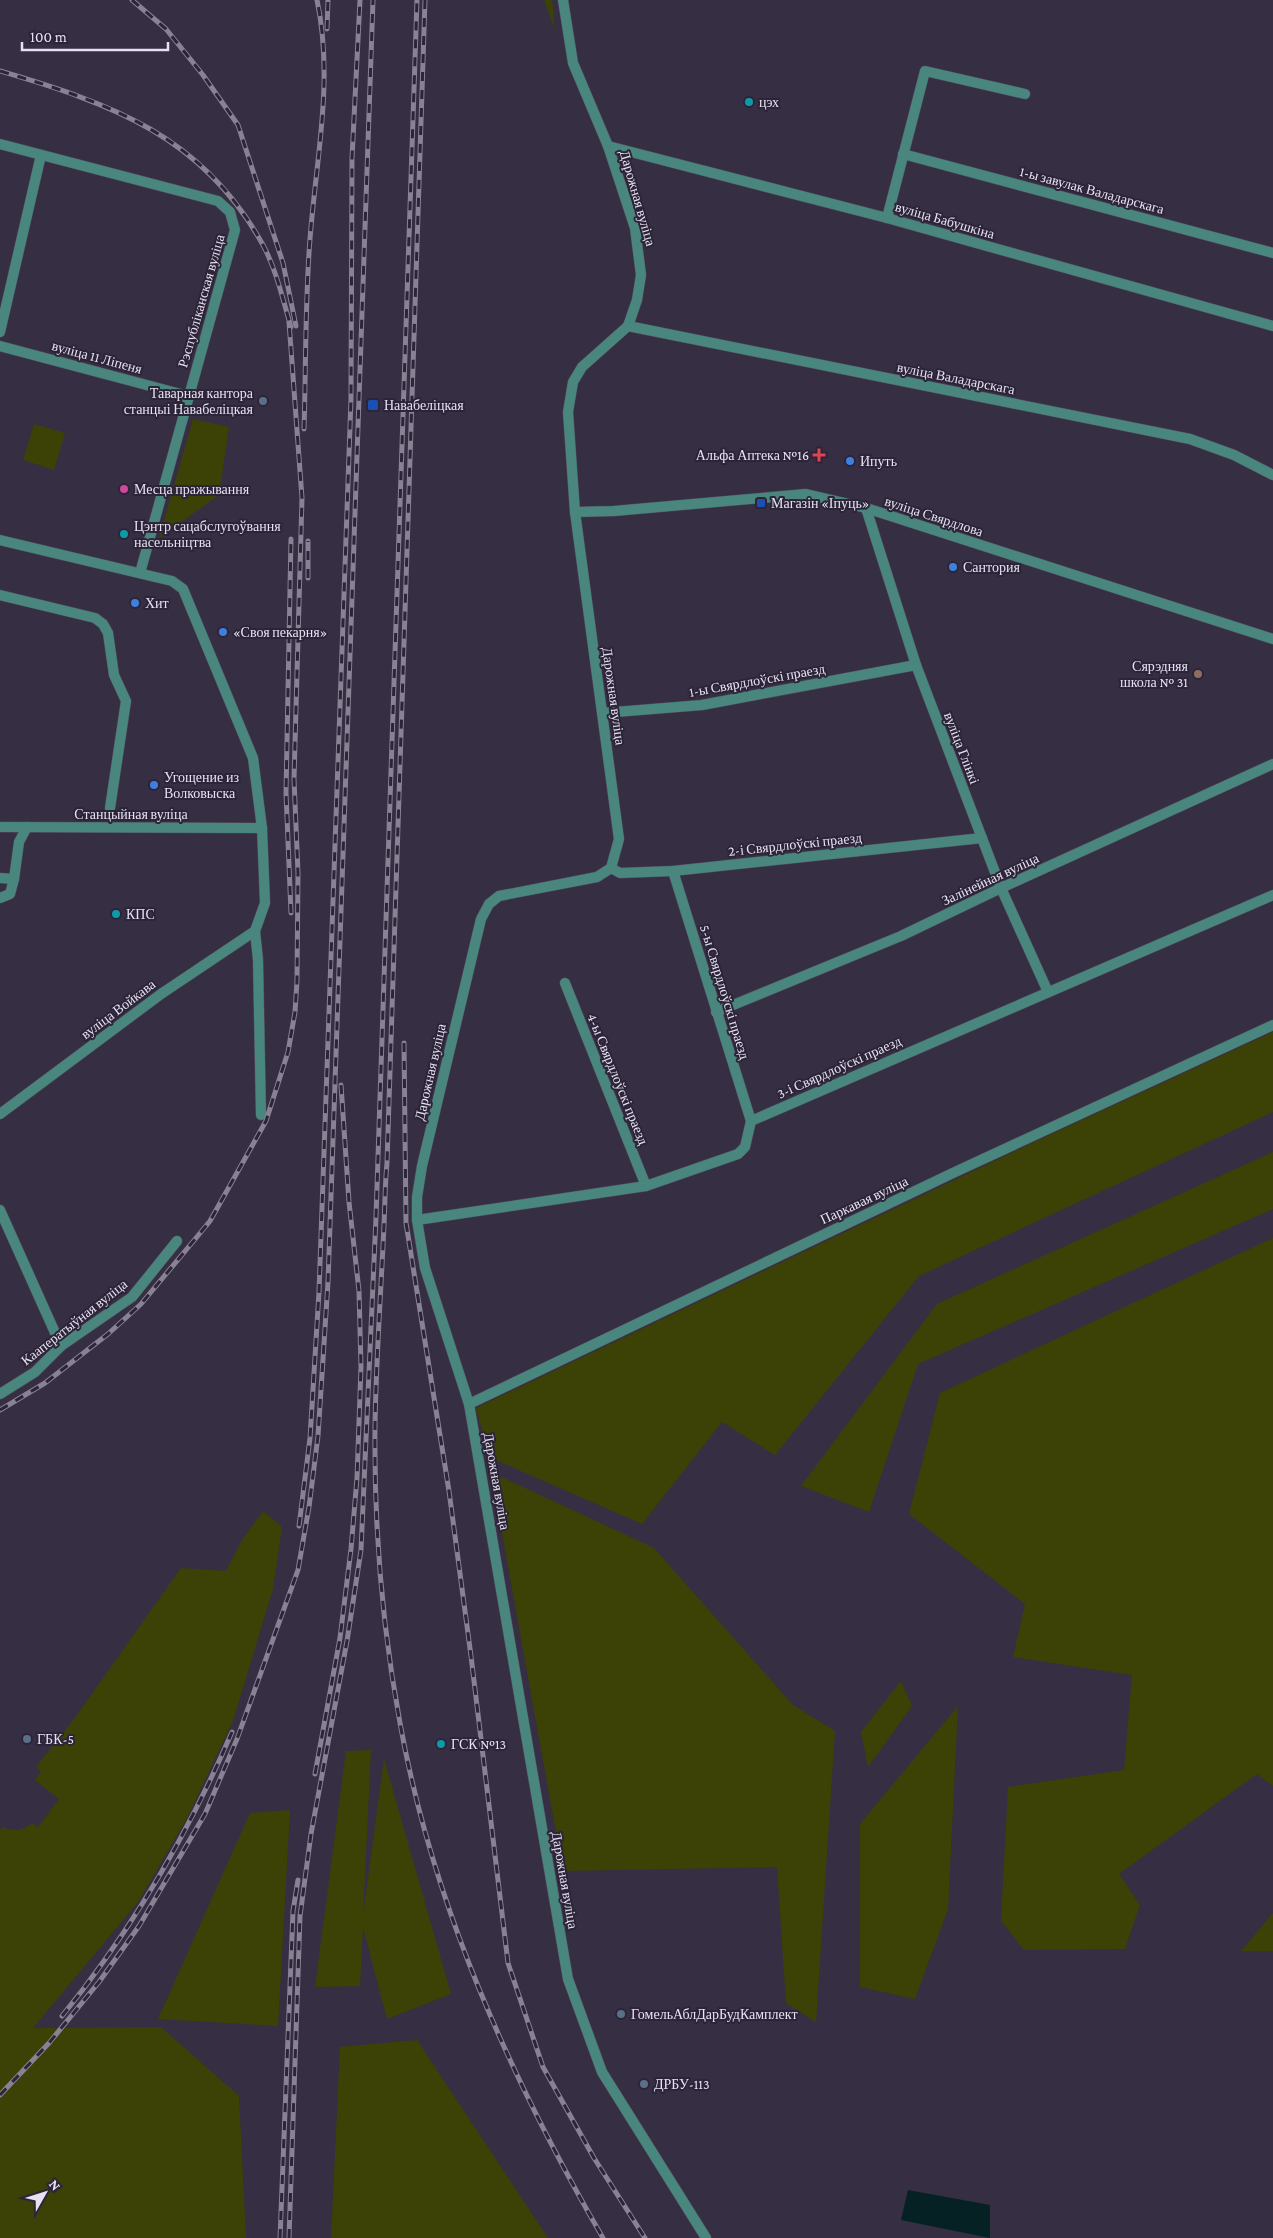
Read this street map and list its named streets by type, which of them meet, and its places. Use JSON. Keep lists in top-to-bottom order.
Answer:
{
  "streets": {
    "street": [
      "1-ы завулак Валадарскага",
      "Дарожная вуліца",
      "вуліца Бабушкіна",
      "Рэспубліканская вуліца",
      "вуліца 11 Ліпеня",
      "вуліца Валадарскага",
      "вуліца Свярдлова",
      "1-ы Свярдлоўскі праезд",
      "вуліца Глінкі",
      "Станцыйная вуліца",
      "2-і Свярдлоўскі праезд",
      "Залінейная вуліца",
      "5-ы Свярдлоўскі праезд",
      "вуліца Войкава",
      "3-і Свярдлоўскі праезд",
      "4-ы Свярдлоўскі праезд",
      "Паркавая вуліца",
      "Кааператыўная вуліца"
    ]
  },
  "crossings": [
    ["Дарожная вуліца", "вуліца Бабушкіна"],
    ["Дарожная вуліца", "вуліца Валадарскага"],
    ["Дарожная вуліца", "вуліца Свярдлова"],
    ["Дарожная вуліца", "1-ы Свярдлоўскі праезд"],
    ["Дарожная вуліца", "2-і Свярдлоўскі праезд"],
    ["Дарожная вуліца", "Паркавая вуліца"],
    ["Рэспубліканская вуліца", "вуліца 11 Ліпеня"],
    ["вуліца Свярдлова", "вуліца Глінкі"],
    ["1-ы Свярдлоўскі праезд", "вуліца Глінкі"],
    ["вуліца Глінкі", "2-і Свярдлоўскі праезд"],
    ["вуліца Глінкі", "Залінейная вуліца"],
    ["вуліца Глінкі", "3-і Свярдлоўскі праезд"],
    ["2-і Свярдлоўскі праезд", "5-ы Свярдлоўскі праезд"],
    ["Залінейная вуліца", "5-ы Свярдлоўскі праезд"],
    ["5-ы Свярдлоўскі праезд", "3-і Свярдлоўскі праезд"]
  ],
  "places": {
    "other": [
      "цэх",
      "Таварная кантора станцыі Навабеліцкая",
      "Ипуть",
      "Месца пражывання",
      "Цэнтр сацабслугоўвання насельніцтва",
      "Сантория",
      "Хит",
      "«Своя пекарня»",
      "Сярэдняя школа № 31",
      "Угощение из Волковыска",
      "КПС",
      "ГБК-5",
      "ГСК №13",
      "ГомельАблДарБудКамплект",
      "ДРБУ-113"
    ],
    "transit": ["Навабеліцкая", "Магазін «Іпуць»"],
    "health": ["Альфа Аптека №16"]
  },
  "scale_bar": "100 m",
  "north": "top right"
}
